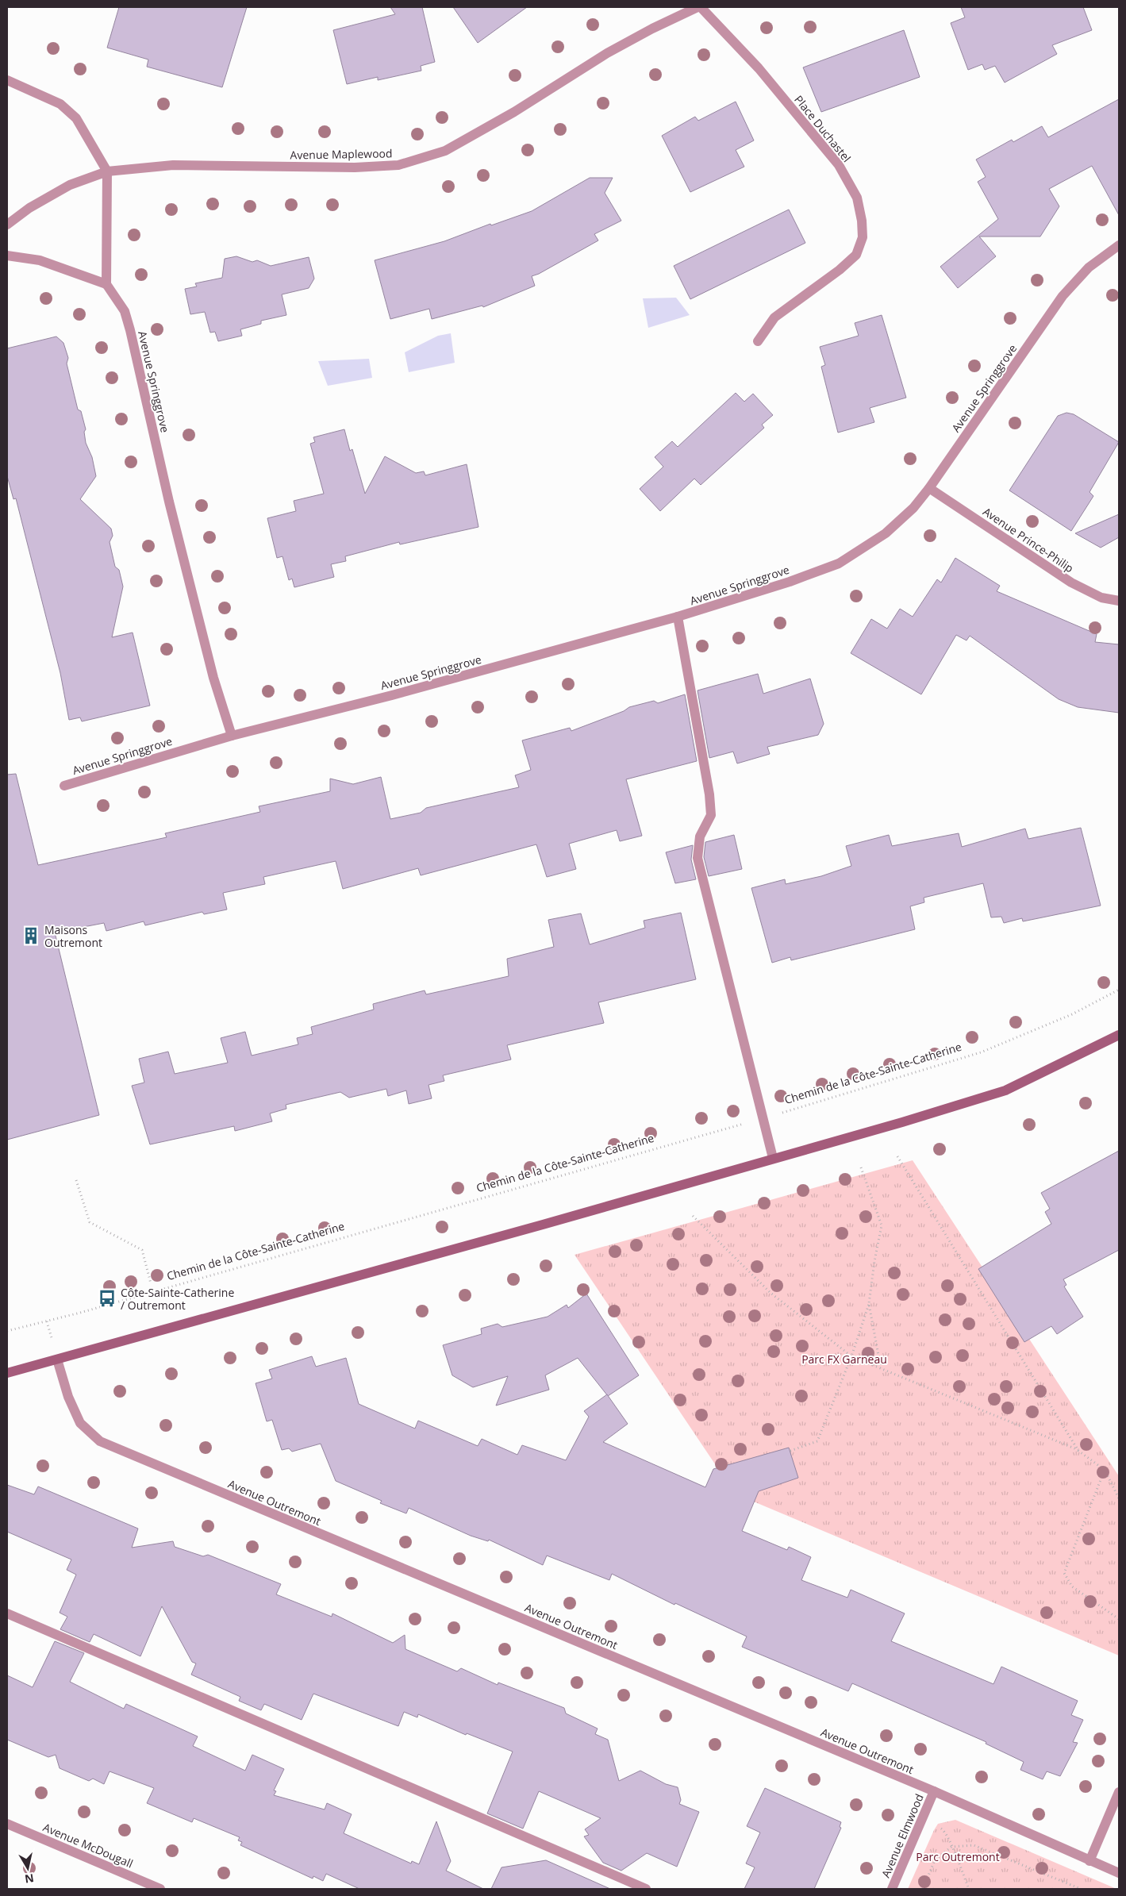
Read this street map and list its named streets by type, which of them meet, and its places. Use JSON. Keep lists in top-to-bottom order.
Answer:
{
  "streets": {
    "street": [
      "Place Duchastel",
      "Avenue Maplewood",
      "Avenue Springgrove",
      "Avenue Prince-Philip",
      "Avenue Outremont",
      "Avenue Elmwood",
      "Avenue McDougall"
    ],
    "path": ["Chemin de la Côte-Sainte-Catherine"]
  },
  "crossings": [
    ["Avenue Springgrove", "Avenue Prince-Philip"],
    ["Avenue Outremont", "Avenue Elmwood"]
  ],
  "parks": ["Parc FX Garneau", "Parc Outremont"],
  "places": {
    "building": ["Maisons Outremont"],
    "bus stop": ["Côte-Sainte-Catherine / Outremont"]
  },
  "north": "bottom"
}
